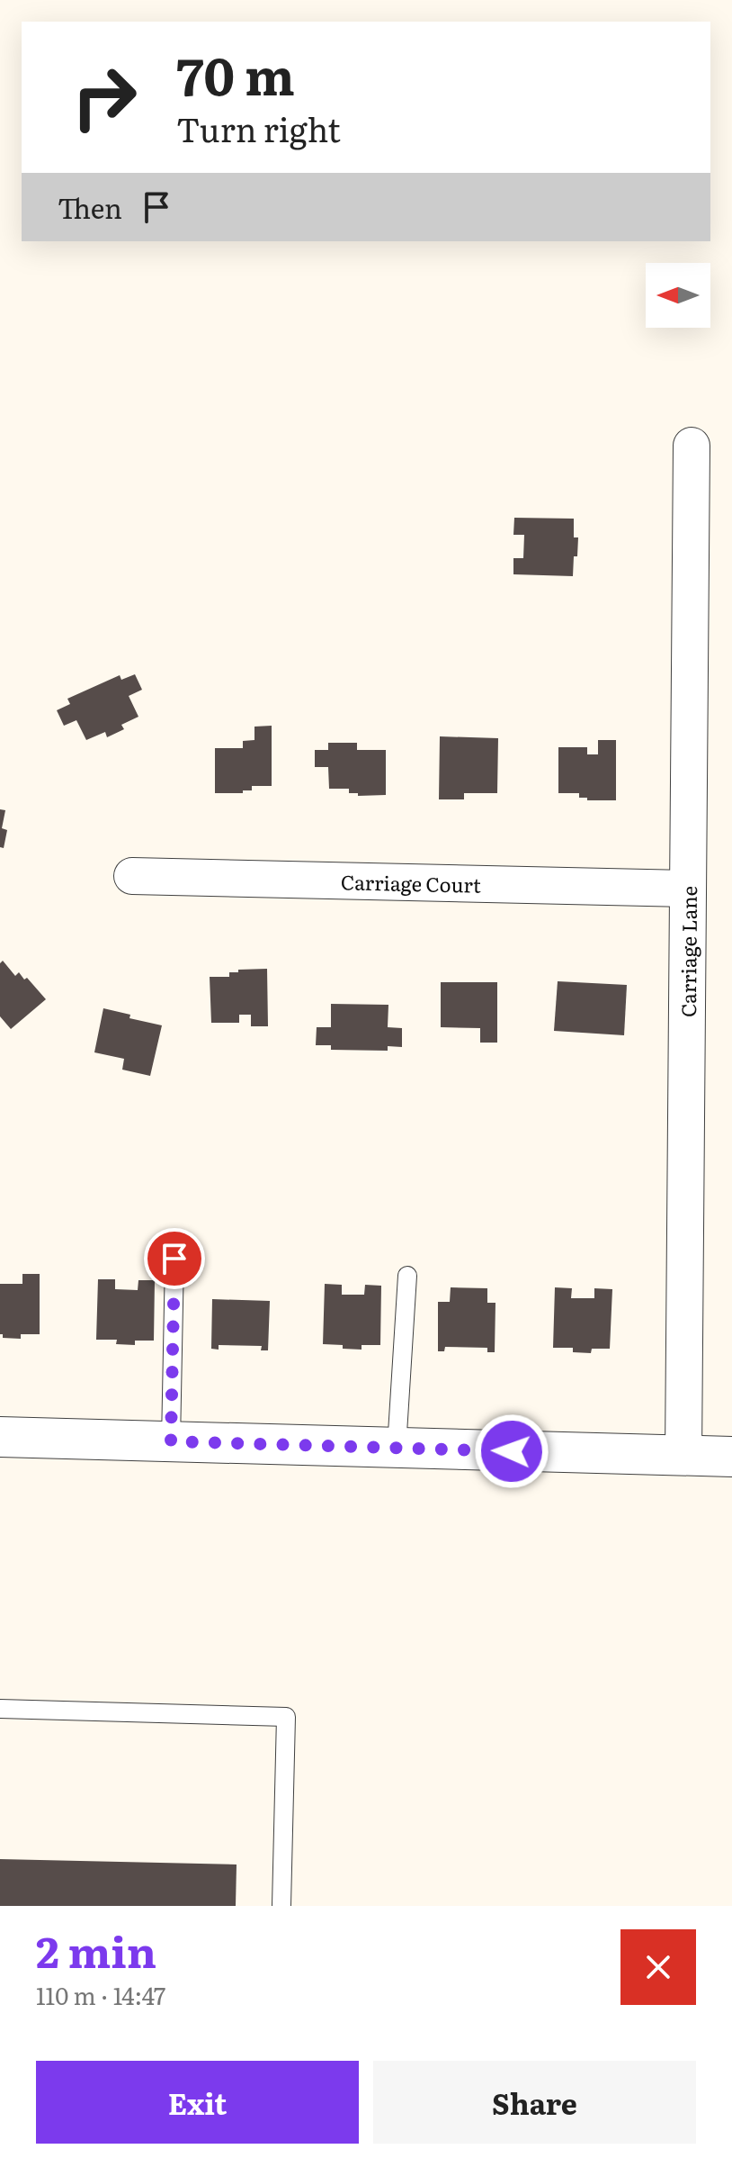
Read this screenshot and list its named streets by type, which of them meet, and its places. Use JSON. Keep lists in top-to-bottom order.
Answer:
{
  "streets": {
    "street": ["Carriage Court", "Carriage Lane"]
  },
  "crossings": [
    ["Carriage Court", "Carriage Lane"]
  ],
  "north": "left",
  "page": {
    "turn": ["70 m", "Turn right"],
    "then": "Then",
    "heading": ["2 min", "110 m · 14:47"],
    "buttons": ["Exit", "Share"]
  }
}
